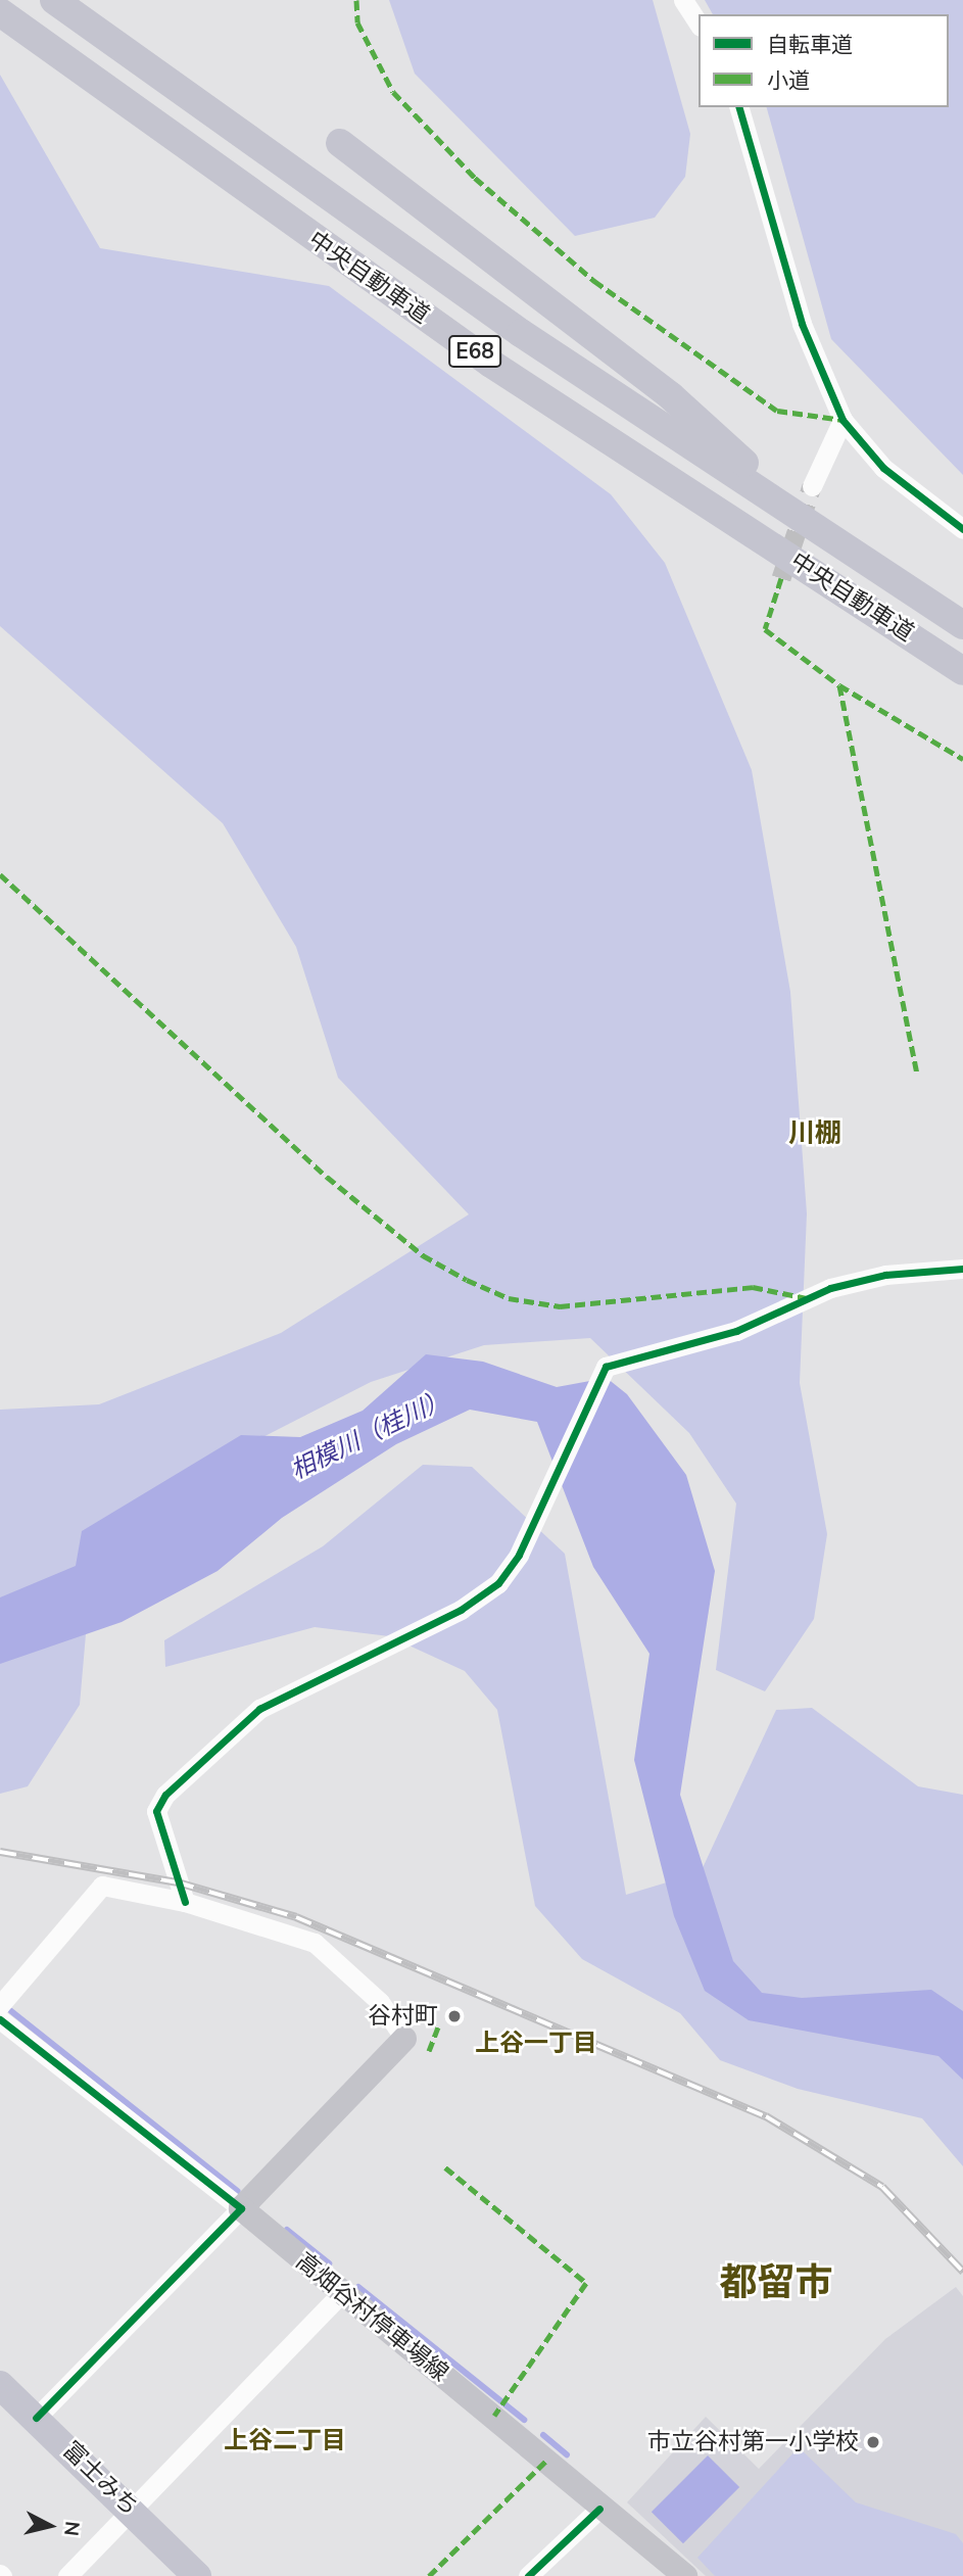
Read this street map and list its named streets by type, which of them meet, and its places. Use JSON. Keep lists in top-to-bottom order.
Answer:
{
  "streets": {
    "highway": ["中央自動車道", "E68", "富士みち"],
    "main road": ["高畑谷村停車場線"]
  },
  "districts": [
    "川棚",
    "上谷一丁目",
    "都留市",
    "上谷二丁目"
  ],
  "water": ["相模川（桂川）"],
  "places": ["谷村町", "市立谷村第一小学校"],
  "legend": ["自転車道", "小道"],
  "north": "right"
}
